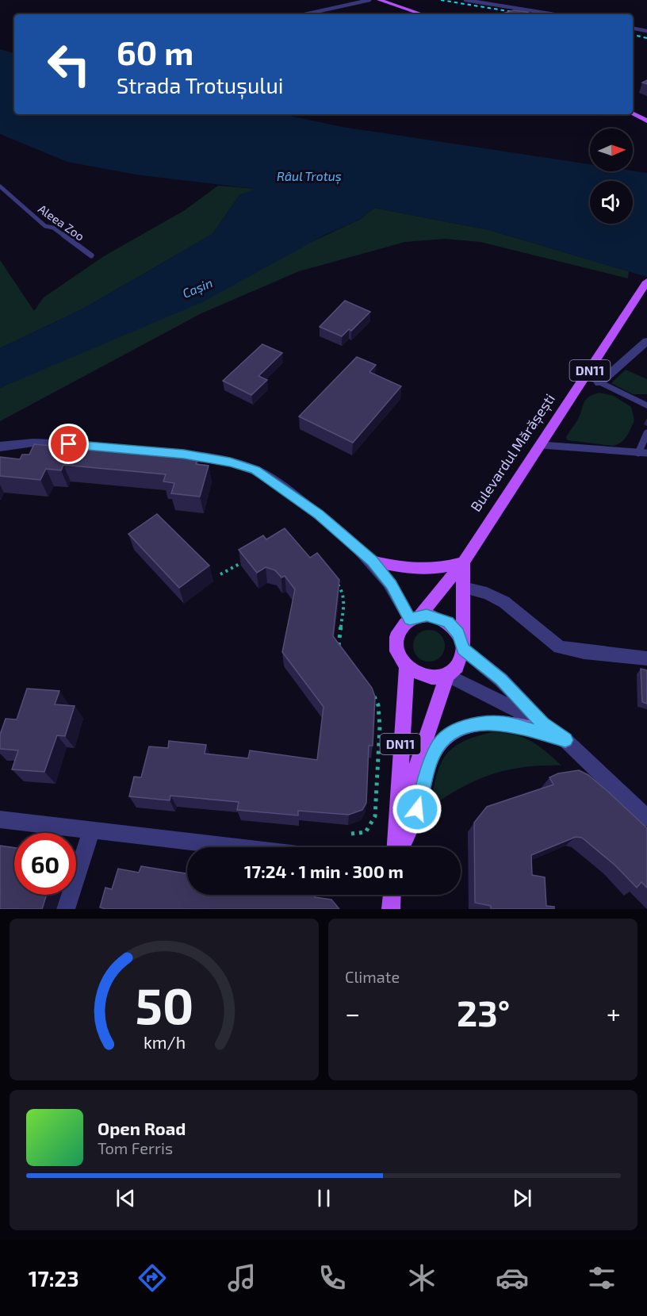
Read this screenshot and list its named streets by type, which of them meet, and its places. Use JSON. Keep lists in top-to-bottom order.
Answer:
{
  "streets": {
    "main road": ["DN11", "Bulevardul Mărășești"],
    "lane": ["Aleea Zoo"]
  },
  "crossings": [
    ["DN11", "Bulevardul Mărășești"]
  ],
  "water": ["Râul Trotuș", "Cașin"],
  "north": "right",
  "page": {
    "turn": ["60 m", "Strada Trotușului"],
    "limit": "60",
    "trip": "17:24 · 1 min · 300 m",
    "tile": "Climate",
    "heat": ["−", "23°", "+"],
    "song": ["Open Road", "Tom Ferris"],
    "tabs": "17:23",
    "gauge": ["50", "km/h"]
  }
}
